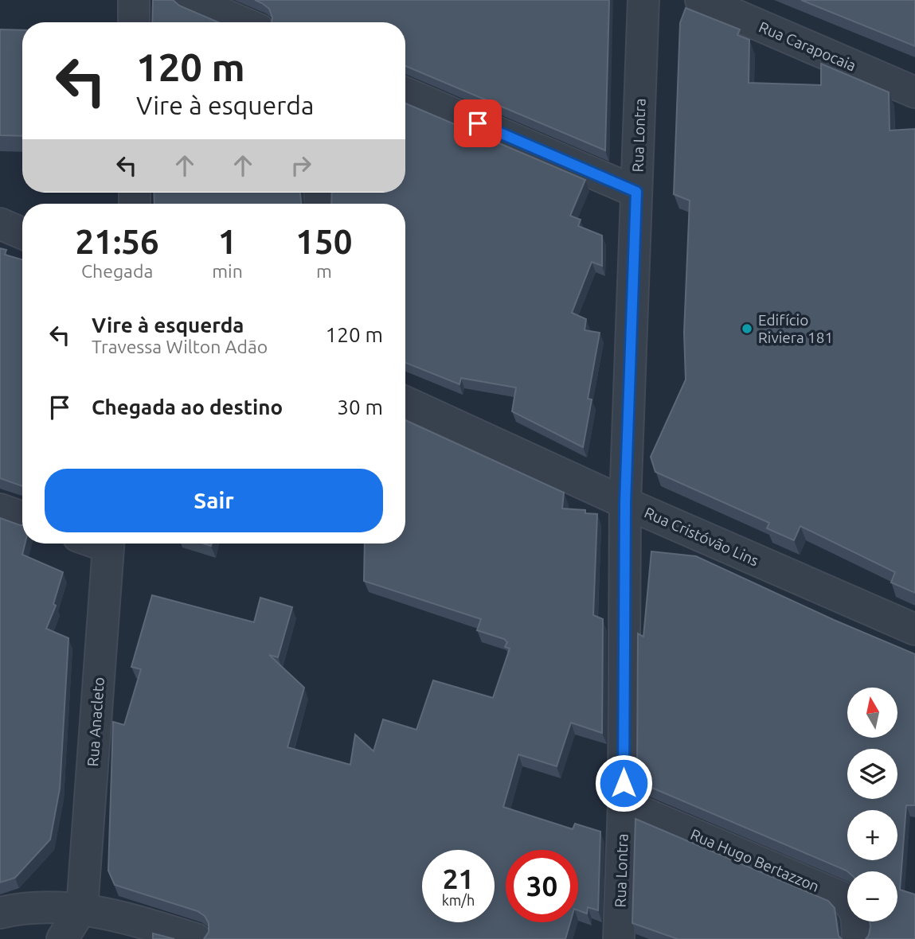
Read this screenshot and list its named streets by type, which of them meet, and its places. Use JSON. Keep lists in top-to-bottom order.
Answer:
{
  "streets": {
    "street": [
      "Rua Carapocaia",
      "Rua Lontra",
      "Rua Cristóvão Lins",
      "Rua Anacleto",
      "Rua Hugo Bertazzon"
    ]
  },
  "crossings": [
    ["Rua Lontra", "Rua Cristóvão Lins"],
    ["Rua Lontra", "Rua Hugo Bertazzon"]
  ],
  "places": ["Edifício Riviera 181"],
  "north": "top",
  "page": {
    "turn": ["120 m", "Vire à esquerda"],
    "eta": [
      "21:56",
      "Chegada",
      "1",
      "min",
      "150",
      "m"
    ],
    "list": [
      {
        "name": "Vire à esquerda",
        "note": "Travessa Wilton Adão",
        "value": "120 m"
      },
      {
        "name": "Chegada ao destino",
        "value": "30 m"
      }
    ],
    "buttons": "Sair",
    "map_buttons": ["+", "−"],
    "speed": "21 km/h",
    "limit": "30"
  }
}
